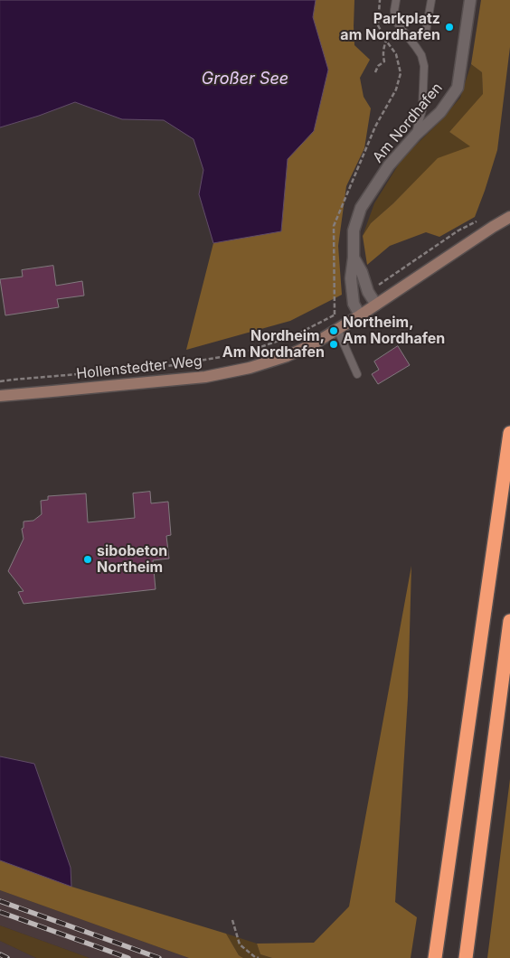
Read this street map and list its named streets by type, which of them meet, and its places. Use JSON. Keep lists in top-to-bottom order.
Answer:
{
  "streets": {
    "main road": ["Hollenstedter Weg"],
    "street": ["Am Nordhafen"]
  },
  "crossings": [
    ["Am Nordhafen", "Hollenstedter Weg"]
  ],
  "water": ["Großer See"],
  "places": [
    "Parkplatz am Nordhafen",
    "Northeim, Am Nordhafen",
    "Nordheim, Am Nordhafen",
    "sibobeton Northeim"
  ]
}
